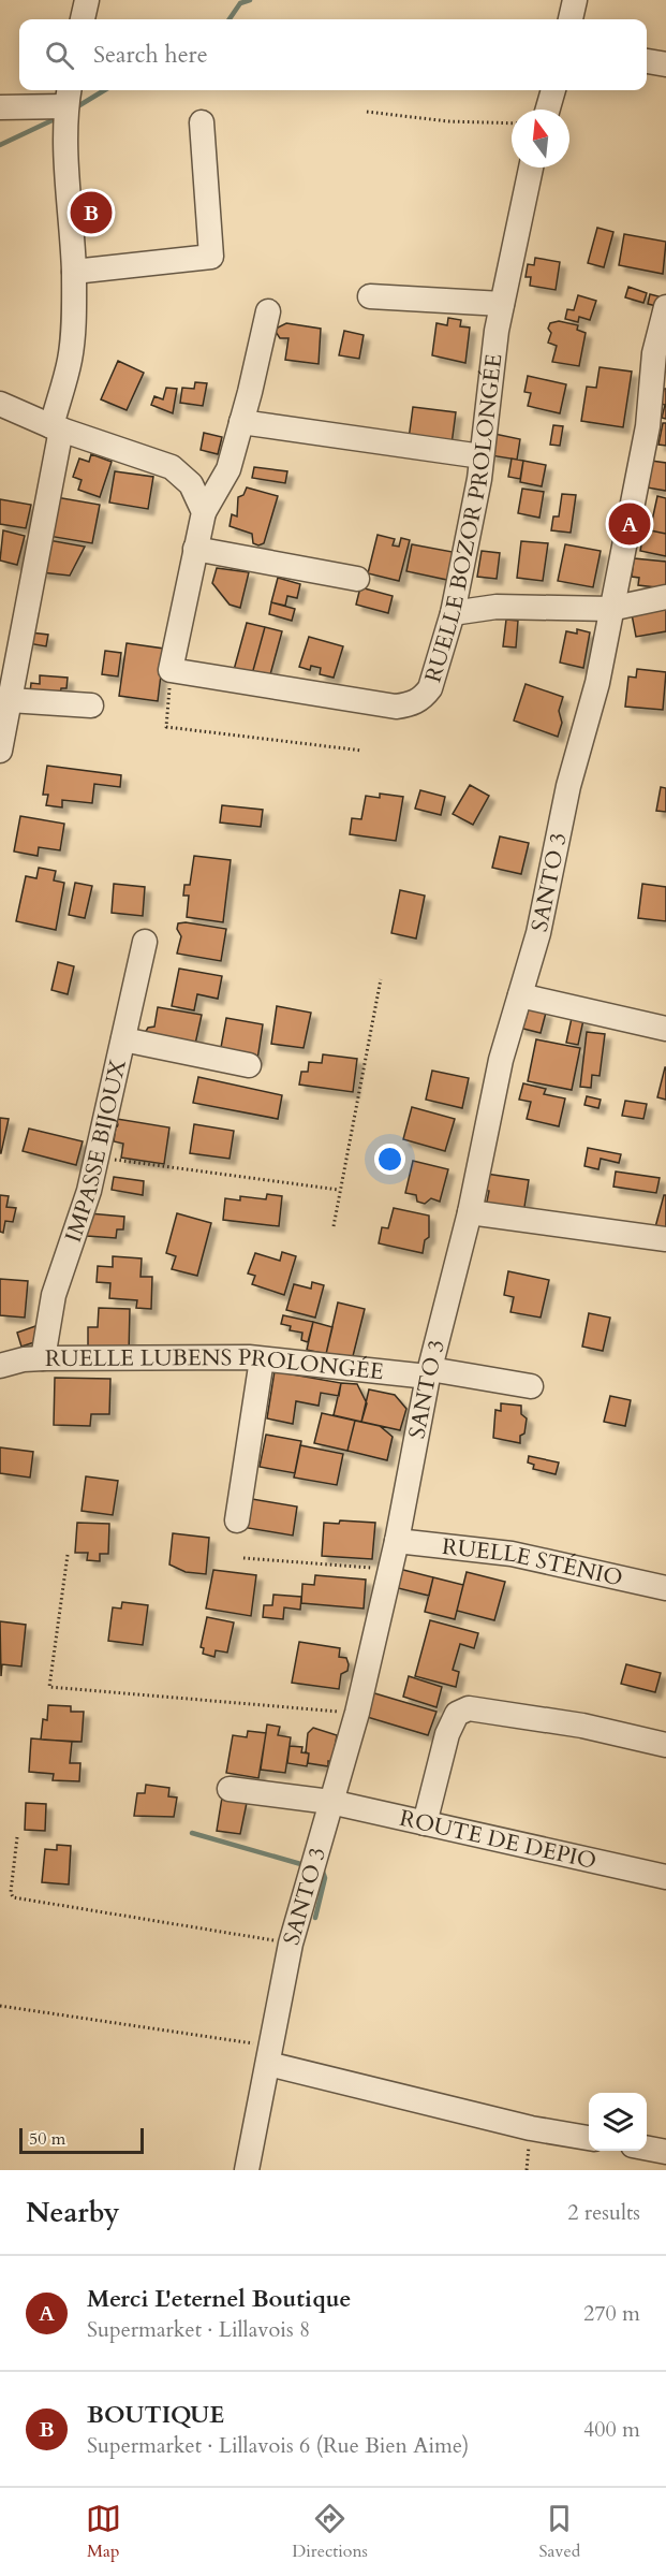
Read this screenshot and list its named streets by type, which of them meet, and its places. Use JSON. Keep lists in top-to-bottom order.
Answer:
{
  "streets": {
    "street": [
      "RUELLE BOZOR PROLONGÉE",
      "SANTO 3",
      "IMPASSE BIJOUX",
      "RUELLE LUBENS PROLONGÉE",
      "RUELLE STÉNIO",
      "ROUTE DE DEPIO"
    ]
  },
  "crossings": [
    ["SANTO 3", "RUELLE LUBENS PROLONGÉE"],
    ["SANTO 3", "RUELLE STÉNIO"],
    ["SANTO 3", "ROUTE DE DEPIO"],
    ["IMPASSE BIJOUX", "RUELLE LUBENS PROLONGÉE"]
  ],
  "scale_bar": "50 m",
  "north": "top",
  "page": {
    "search": "Search here",
    "pins": ["B", "A"],
    "scale": "50 m",
    "heading": ["Nearby", "2 results"],
    "list": [
      {
        "mark": "A",
        "name": "Merci L'eternel Boutique",
        "note": "Supermarket · Lillavois 8",
        "value": "270 m"
      },
      {
        "mark": "B",
        "name": "BOUTIQUE",
        "note": "Supermarket · Lillavois 6 (Rue Bien Aime)",
        "value": "400 m"
      }
    ],
    "nav": ["Map", "Directions", "Saved"]
  }
}
